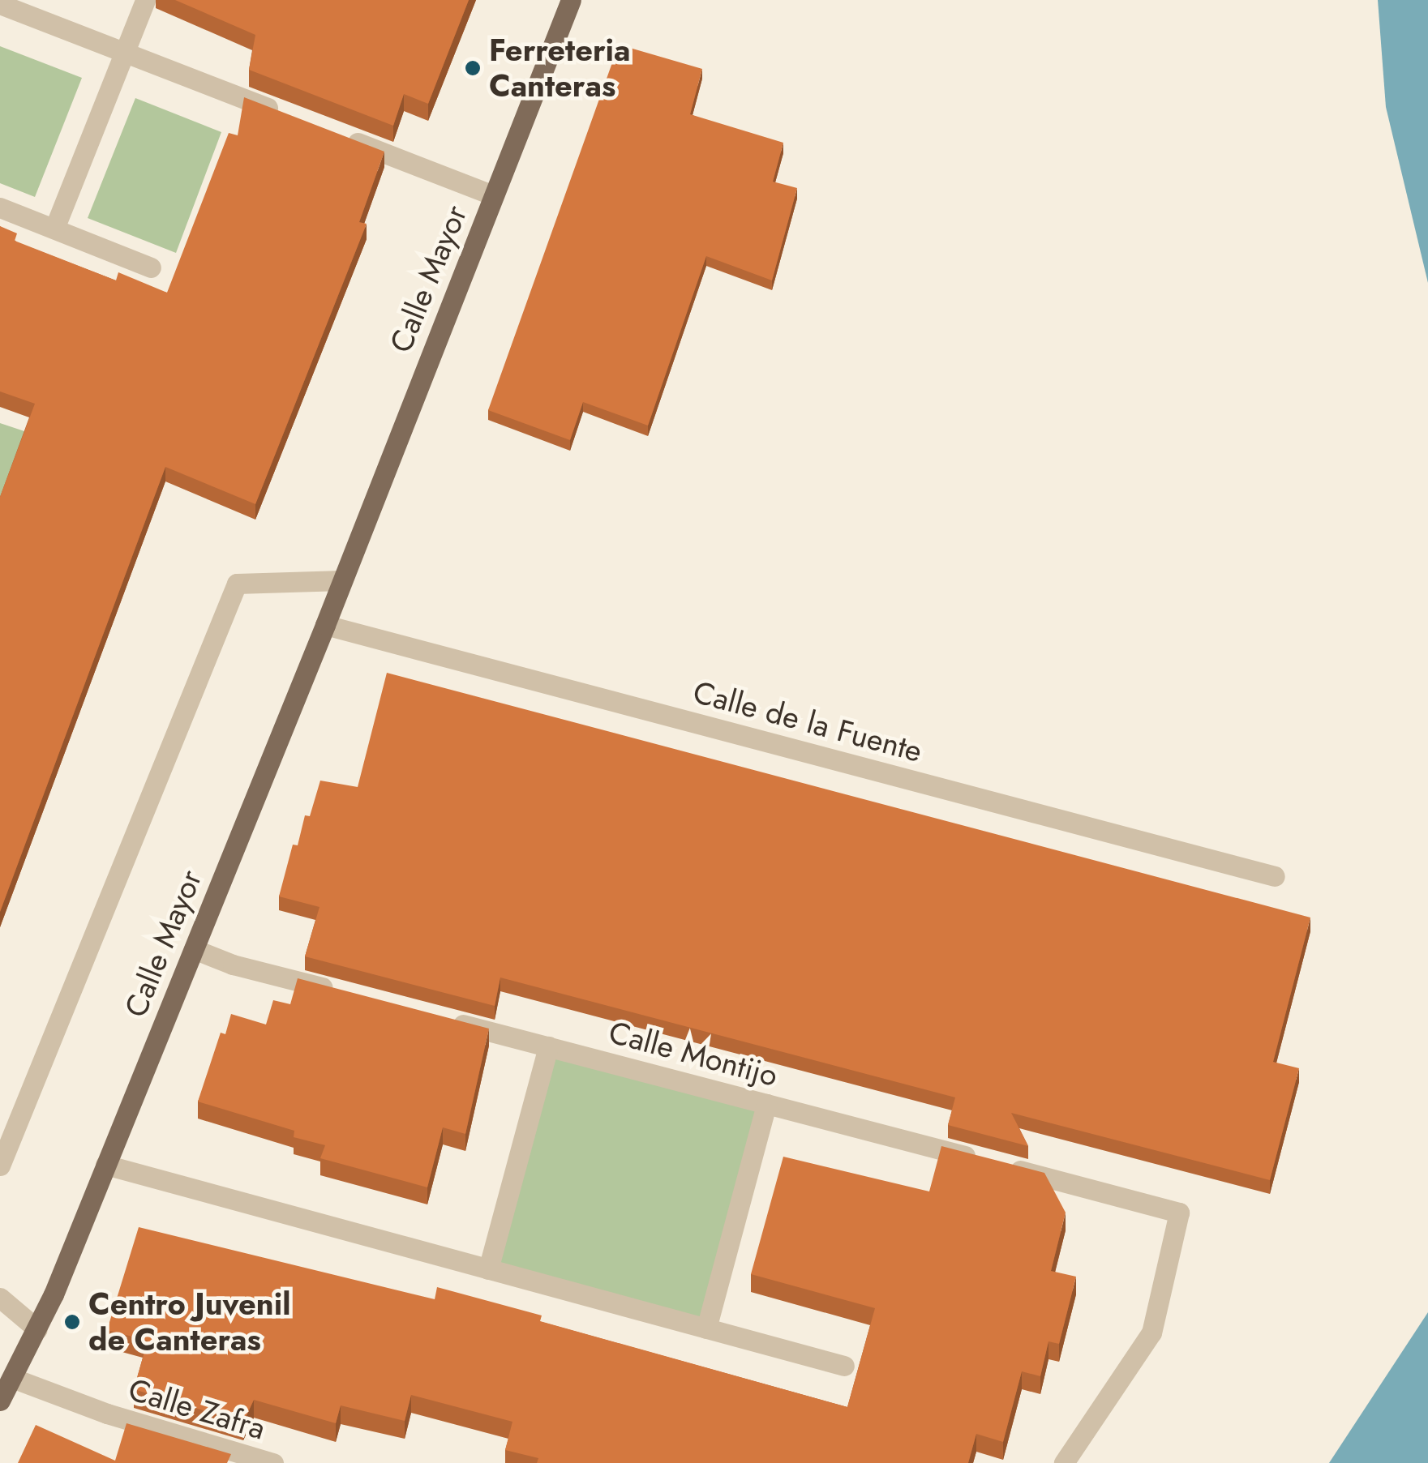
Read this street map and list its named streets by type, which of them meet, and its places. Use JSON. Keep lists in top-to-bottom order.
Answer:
{
  "streets": {
    "main road": ["Calle Mayor"],
    "street": ["Calle de la Fuente", "Calle Montijo", "Calle Zafra"]
  },
  "crossings": [
    ["Calle Mayor", "Calle de la Fuente"],
    ["Calle Mayor", "Calle Zafra"]
  ],
  "places": ["Ferreteria Canteras", "Centro Juvenil de Canteras"]
}
